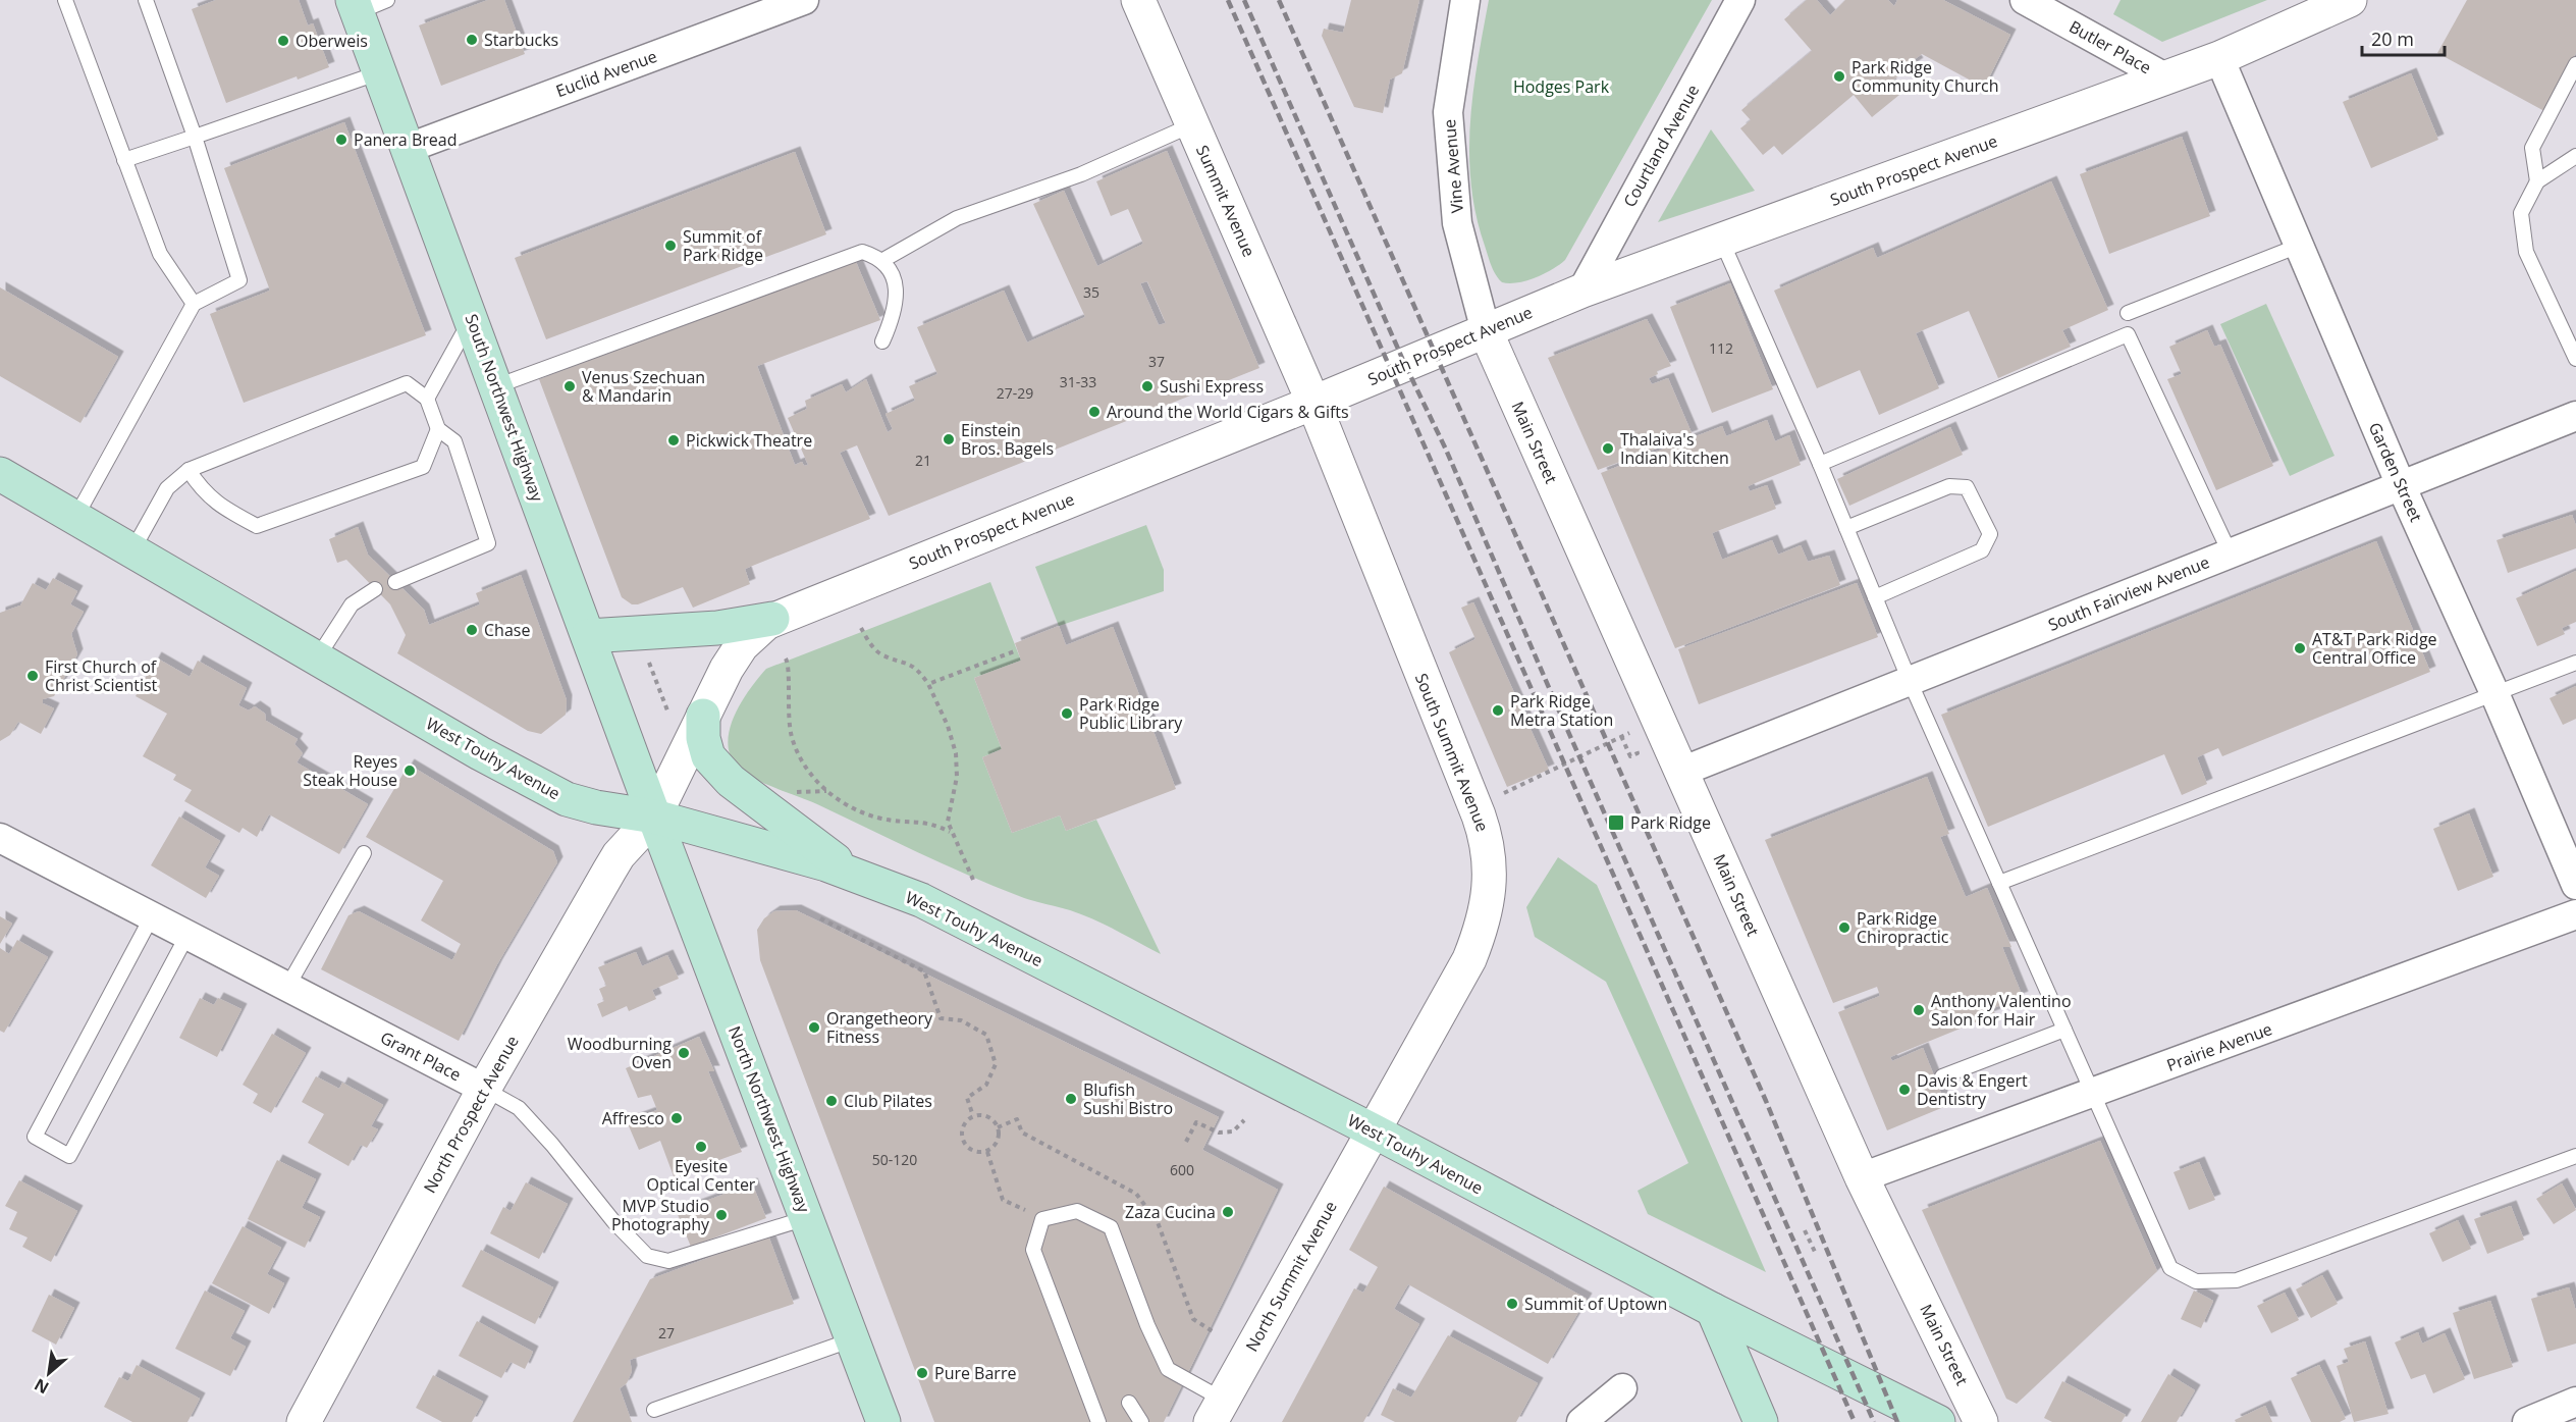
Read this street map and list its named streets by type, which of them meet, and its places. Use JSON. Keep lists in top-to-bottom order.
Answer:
{
  "streets": {
    "main road": ["South Northwest Highway", "West Touhy Avenue", "North Northwest Highway"],
    "street": [
      "Butler Place",
      "Euclid Avenue",
      "Courtland Avenue",
      "Vine Avenue",
      "South Prospect Avenue",
      "Summit Avenue",
      "Main Street",
      "Garden Street",
      "South Fairview Avenue",
      "South Summit Avenue",
      "Prairie Avenue",
      "Grant Place",
      "North Prospect Avenue",
      "North Summit Avenue"
    ]
  },
  "crossings": [
    ["Butler Place", "South Prospect Avenue"],
    ["Euclid Avenue", "South Northwest Highway"],
    ["Courtland Avenue", "South Prospect Avenue"],
    ["Vine Avenue", "South Prospect Avenue"],
    ["Vine Avenue", "Main Street"],
    ["South Prospect Avenue", "Summit Avenue"],
    ["South Prospect Avenue", "South Northwest Highway"],
    ["South Prospect Avenue", "Main Street"],
    ["South Prospect Avenue", "Garden Street"],
    ["South Prospect Avenue", "South Summit Avenue"],
    ["South Prospect Avenue", "West Touhy Avenue"],
    ["South Prospect Avenue", "North Prospect Avenue"],
    ["South Prospect Avenue", "North Northwest Highway"],
    ["Summit Avenue", "South Summit Avenue"],
    ["South Northwest Highway", "West Touhy Avenue"],
    ["South Northwest Highway", "North Prospect Avenue"],
    ["South Northwest Highway", "North Northwest Highway"],
    ["Main Street", "South Fairview Avenue"],
    ["Main Street", "Prairie Avenue"],
    ["Garden Street", "South Fairview Avenue"],
    ["South Summit Avenue", "West Touhy Avenue"],
    ["South Summit Avenue", "North Summit Avenue"],
    ["West Touhy Avenue", "North Prospect Avenue"],
    ["West Touhy Avenue", "North Northwest Highway"],
    ["West Touhy Avenue", "North Summit Avenue"],
    ["Grant Place", "North Prospect Avenue"],
    ["Grant Place", "North Northwest Highway"],
    ["North Prospect Avenue", "North Northwest Highway"]
  ],
  "parks": ["Hodges Park"],
  "places": {
    "other": [
      "Starbucks",
      "Oberweis",
      "Park Ridge Community Church",
      "Panera Bread",
      "Summit of Park Ridge",
      "Venus Szechuan & Mandarin",
      "Sushi Express",
      "Around the World Cigars & Gifts",
      "Einstein Bros. Bagels",
      "Pickwick Theatre",
      "Thalaiva's Indian Kitchen",
      "Chase",
      "AT&T Park Ridge Central Office",
      "First Church of Christ Scientist",
      "Park Ridge Metra Station",
      "Park Ridge Public Library",
      "Reyes Steak House",
      "Park Ridge Chiropractic",
      "Anthony Valentino Salon for Hair",
      "Orangetheory Fitness",
      "Woodburning Oven",
      "Davis & Engert Dentistry",
      "Blufish Sushi Bistro",
      "Club Pilates",
      "Affresco",
      "Eyesite Optical Center",
      "Zaza Cucina",
      "MVP Studio Photography",
      "Summit of Uptown",
      "Pure Barre"
    ],
    "transit": ["Park Ridge"]
  },
  "house_numbers": [
    "35",
    "112",
    "37",
    "31-33",
    "27-29",
    "21",
    "50-120",
    "600",
    "27"
  ],
  "scale_bar": "20 m",
  "north": "bottom left"
}
